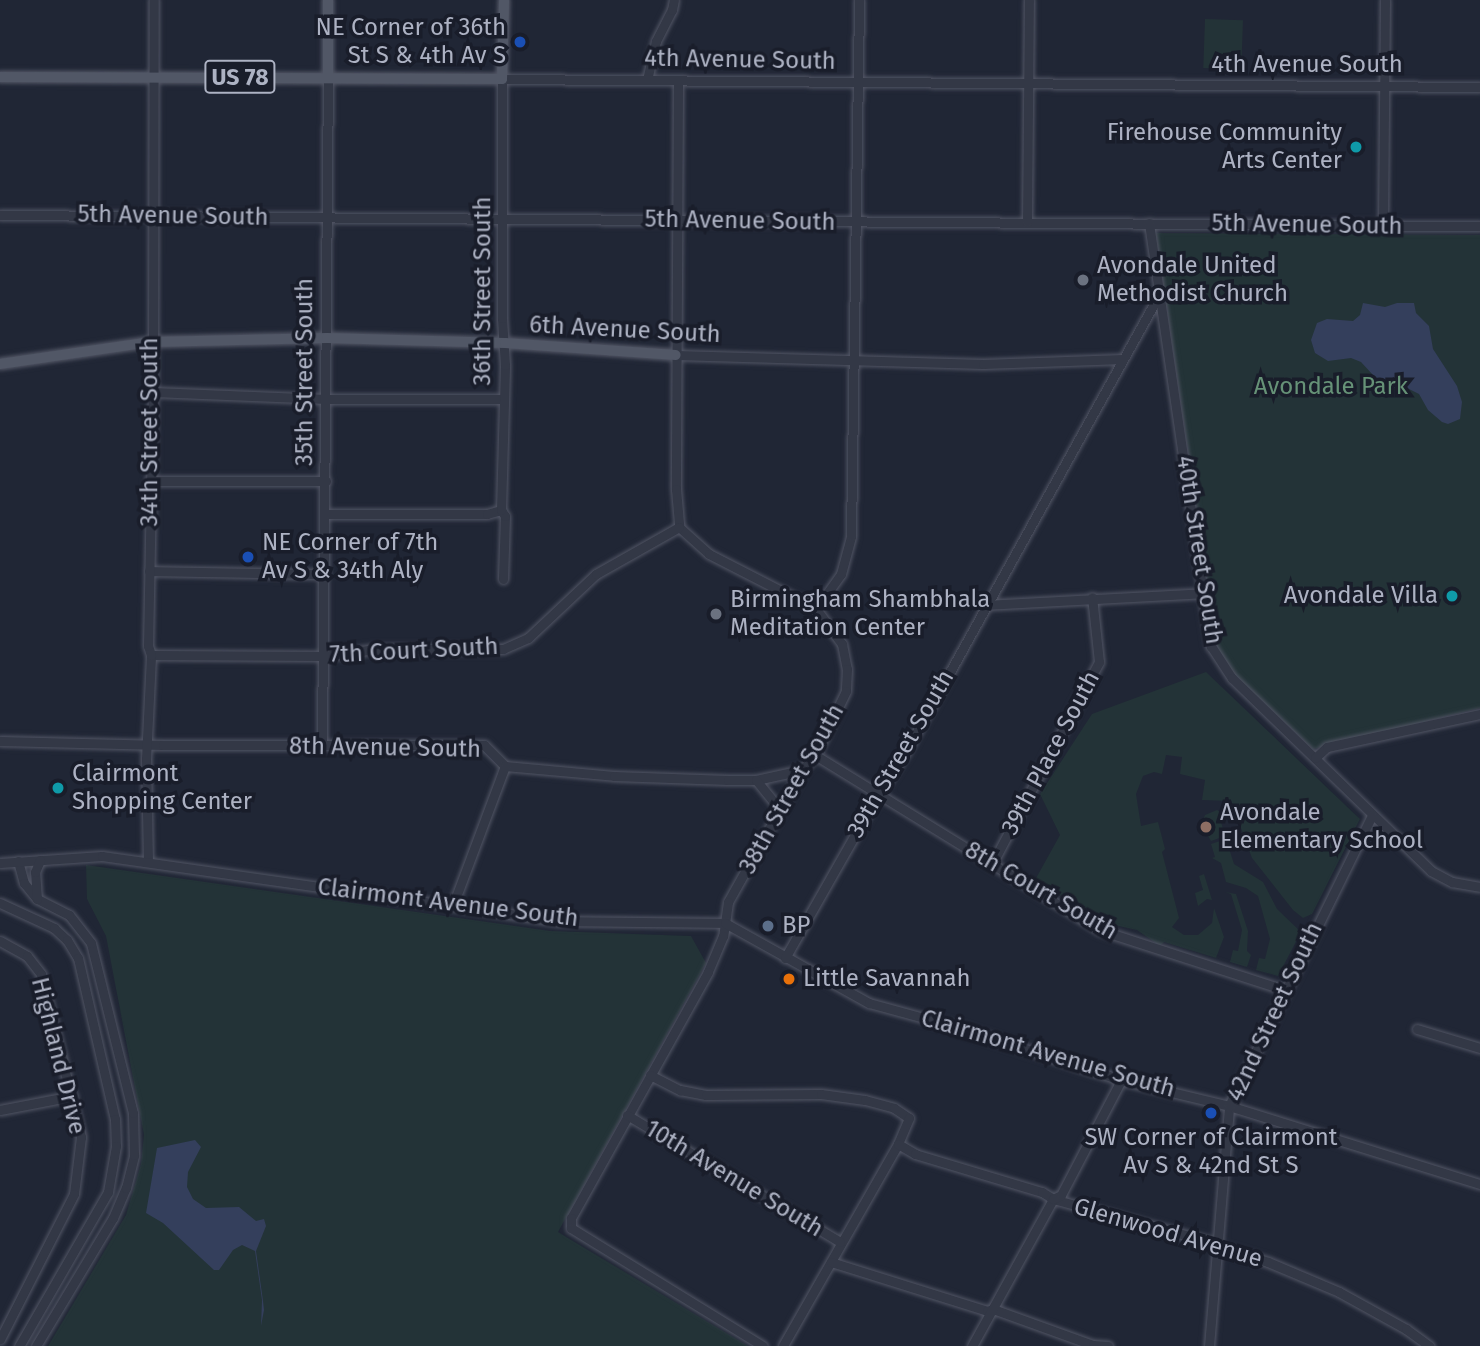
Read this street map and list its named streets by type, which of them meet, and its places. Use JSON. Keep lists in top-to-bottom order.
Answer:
{
  "streets": {
    "main road": [
      "4th Avenue South",
      "US 78",
      "36th Street South",
      "6th Avenue South",
      "35th Street South"
    ],
    "street": [
      "5th Avenue South",
      "34th Street South",
      "40th Street South",
      "7th Court South",
      "8th Avenue South",
      "39th Place South",
      "39th Street South",
      "38th Street South",
      "8th Court South",
      "Clairmont Avenue South",
      "42nd Street South",
      "Highland Drive",
      "10th Avenue South",
      "Glenwood Avenue"
    ]
  },
  "crossings": [
    ["4th Avenue South", "36th Street South"],
    ["4th Avenue South", "35th Street South"],
    ["4th Avenue South", "34th Street South"],
    ["5th Avenue South", "36th Street South"],
    ["5th Avenue South", "35th Street South"],
    ["5th Avenue South", "34th Street South"],
    ["5th Avenue South", "40th Street South"],
    ["36th Street South", "6th Avenue South"],
    ["6th Avenue South", "35th Street South"],
    ["6th Avenue South", "34th Street South"],
    ["6th Avenue South", "39th Street South"],
    ["35th Street South", "7th Court South"],
    ["35th Street South", "8th Avenue South"],
    ["34th Street South", "7th Court South"],
    ["34th Street South", "8th Avenue South"],
    ["34th Street South", "Clairmont Avenue South"],
    ["40th Street South", "39th Street South"],
    ["40th Street South", "42nd Street South"],
    ["8th Avenue South", "38th Street South"],
    ["39th Place South", "8th Court South"],
    ["39th Street South", "8th Court South"],
    ["39th Street South", "Clairmont Avenue South"],
    ["38th Street South", "8th Court South"],
    ["38th Street South", "Clairmont Avenue South"],
    ["38th Street South", "10th Avenue South"],
    ["8th Court South", "42nd Street South"],
    ["Clairmont Avenue South", "42nd Street South"],
    ["42nd Street South", "Glenwood Avenue"]
  ],
  "parks": ["Avondale Park"],
  "places": [
    "NE Corner of 36th St S & 4th Av S",
    "Firehouse Community Arts Center",
    "Avondale United Methodist Church",
    "NE Corner of 7th Av S & 34th Aly",
    "Avondale Villa",
    "Birmingham Shambhala Meditation Center",
    "Clairmont Shopping Center",
    "Avondale Elementary School",
    "BP",
    "Little Savannah",
    "SW Corner of Clairmont Av S & 42nd St S"
  ]
}
